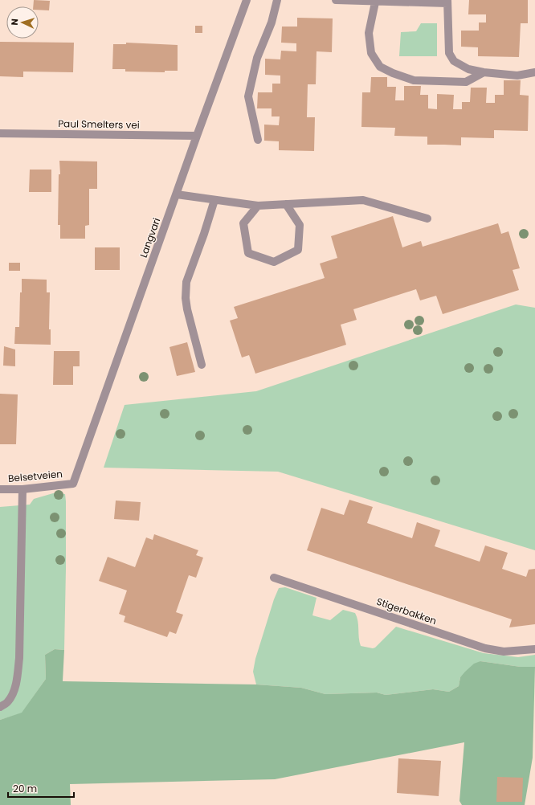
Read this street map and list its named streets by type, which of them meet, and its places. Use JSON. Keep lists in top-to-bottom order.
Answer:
{
  "streets": {
    "street": [
      "Paul Smelters vei",
      "Langvari",
      "Belsetveien",
      "Stigerbakken"
    ]
  },
  "crossings": [
    ["Paul Smelters vei", "Langvari"],
    ["Langvari", "Belsetveien"]
  ],
  "scale_bar": "20 m",
  "north": "left"
}
